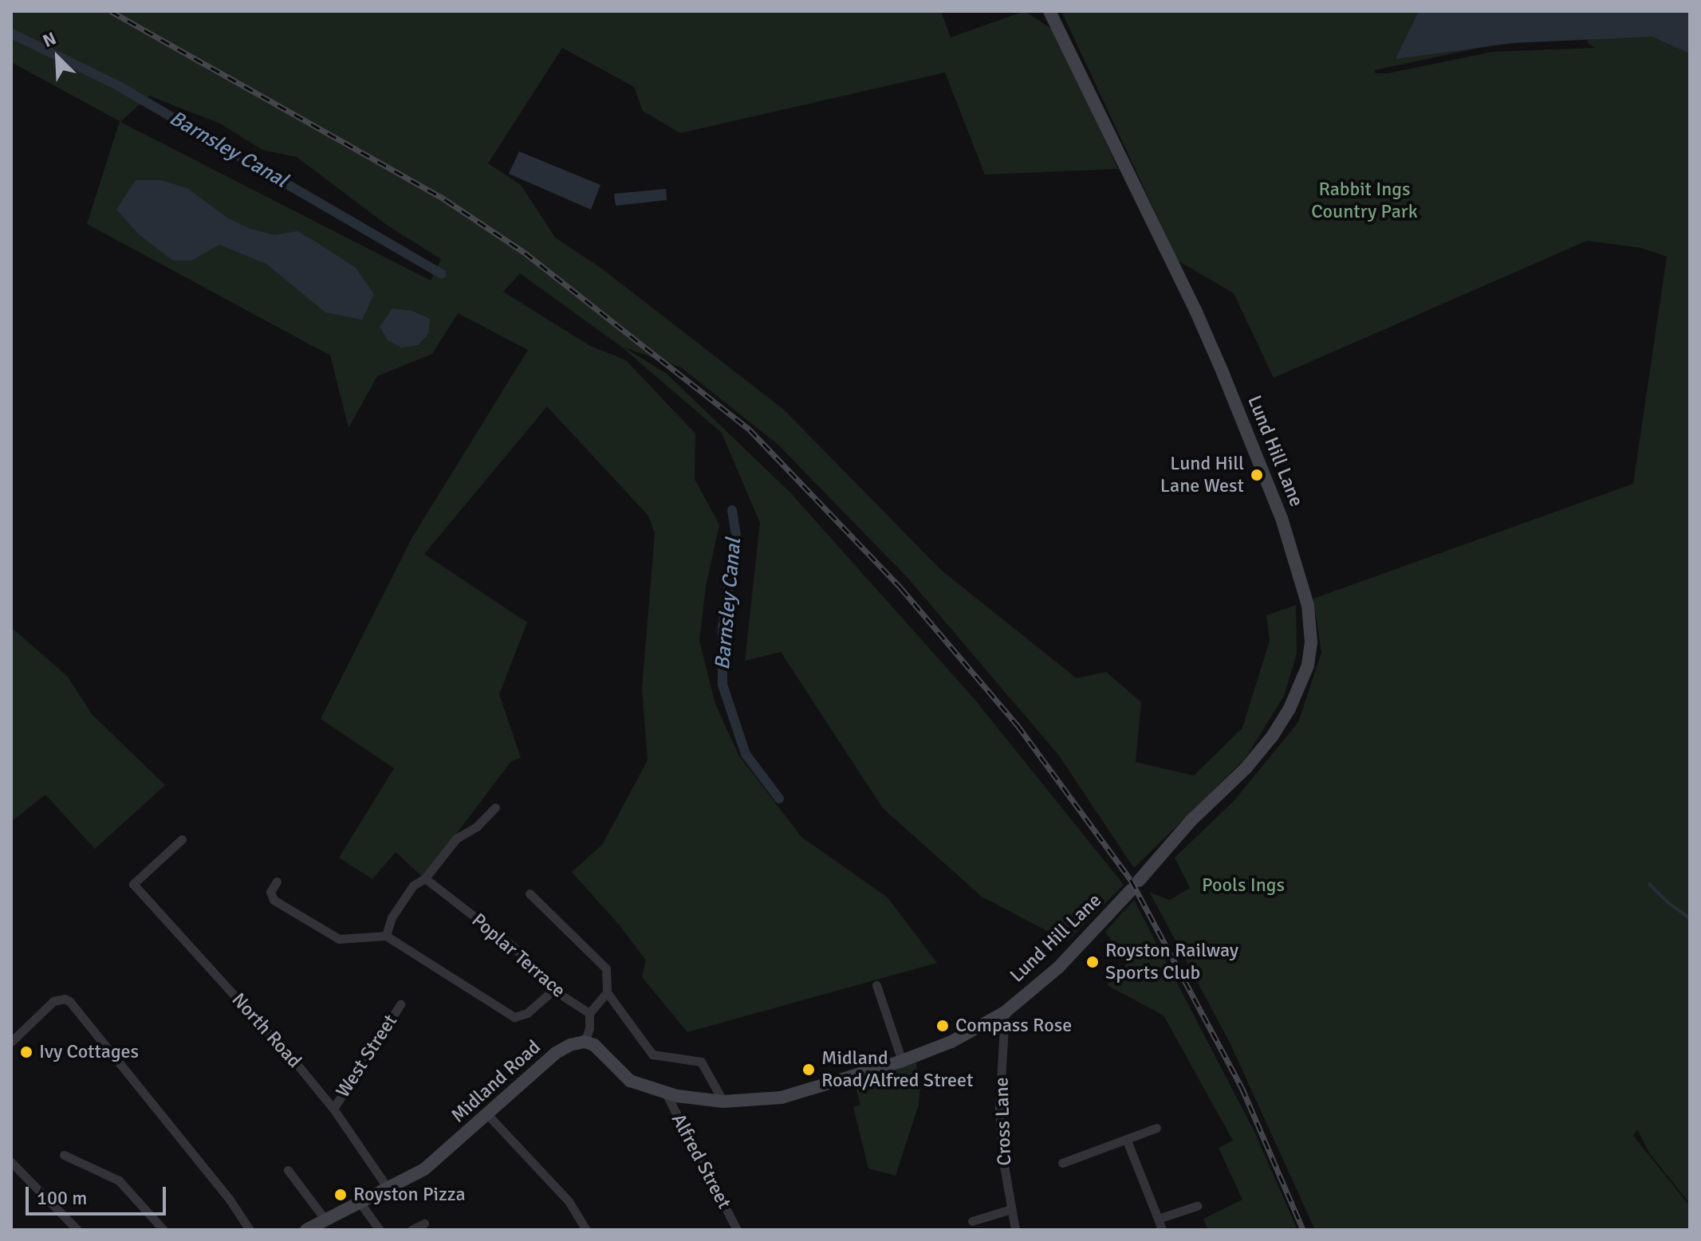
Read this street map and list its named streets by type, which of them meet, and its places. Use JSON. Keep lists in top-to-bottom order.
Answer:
{
  "streets": {
    "main road": ["Lund Hill Lane", "Midland Road"],
    "street": [
      "Poplar Terrace",
      "North Road",
      "West Street",
      "Cross Lane",
      "Alfred Street"
    ]
  },
  "crossings": [
    ["Lund Hill Lane", "Cross Lane"],
    ["North Road", "West Street"],
    ["North Road", "Midland Road"]
  ],
  "water": ["Barnsley Canal"],
  "parks": ["Rabbit Ings Country Park", "Pools Ings"],
  "places": [
    "Lund Hill Lane West",
    "Royston Railway Sports Club",
    "Compass Rose",
    "Ivy Cottages",
    "Midland Road/Alfred Street",
    "Royston Pizza"
  ],
  "scale_bar": "100 m",
  "north": "top left"
}
